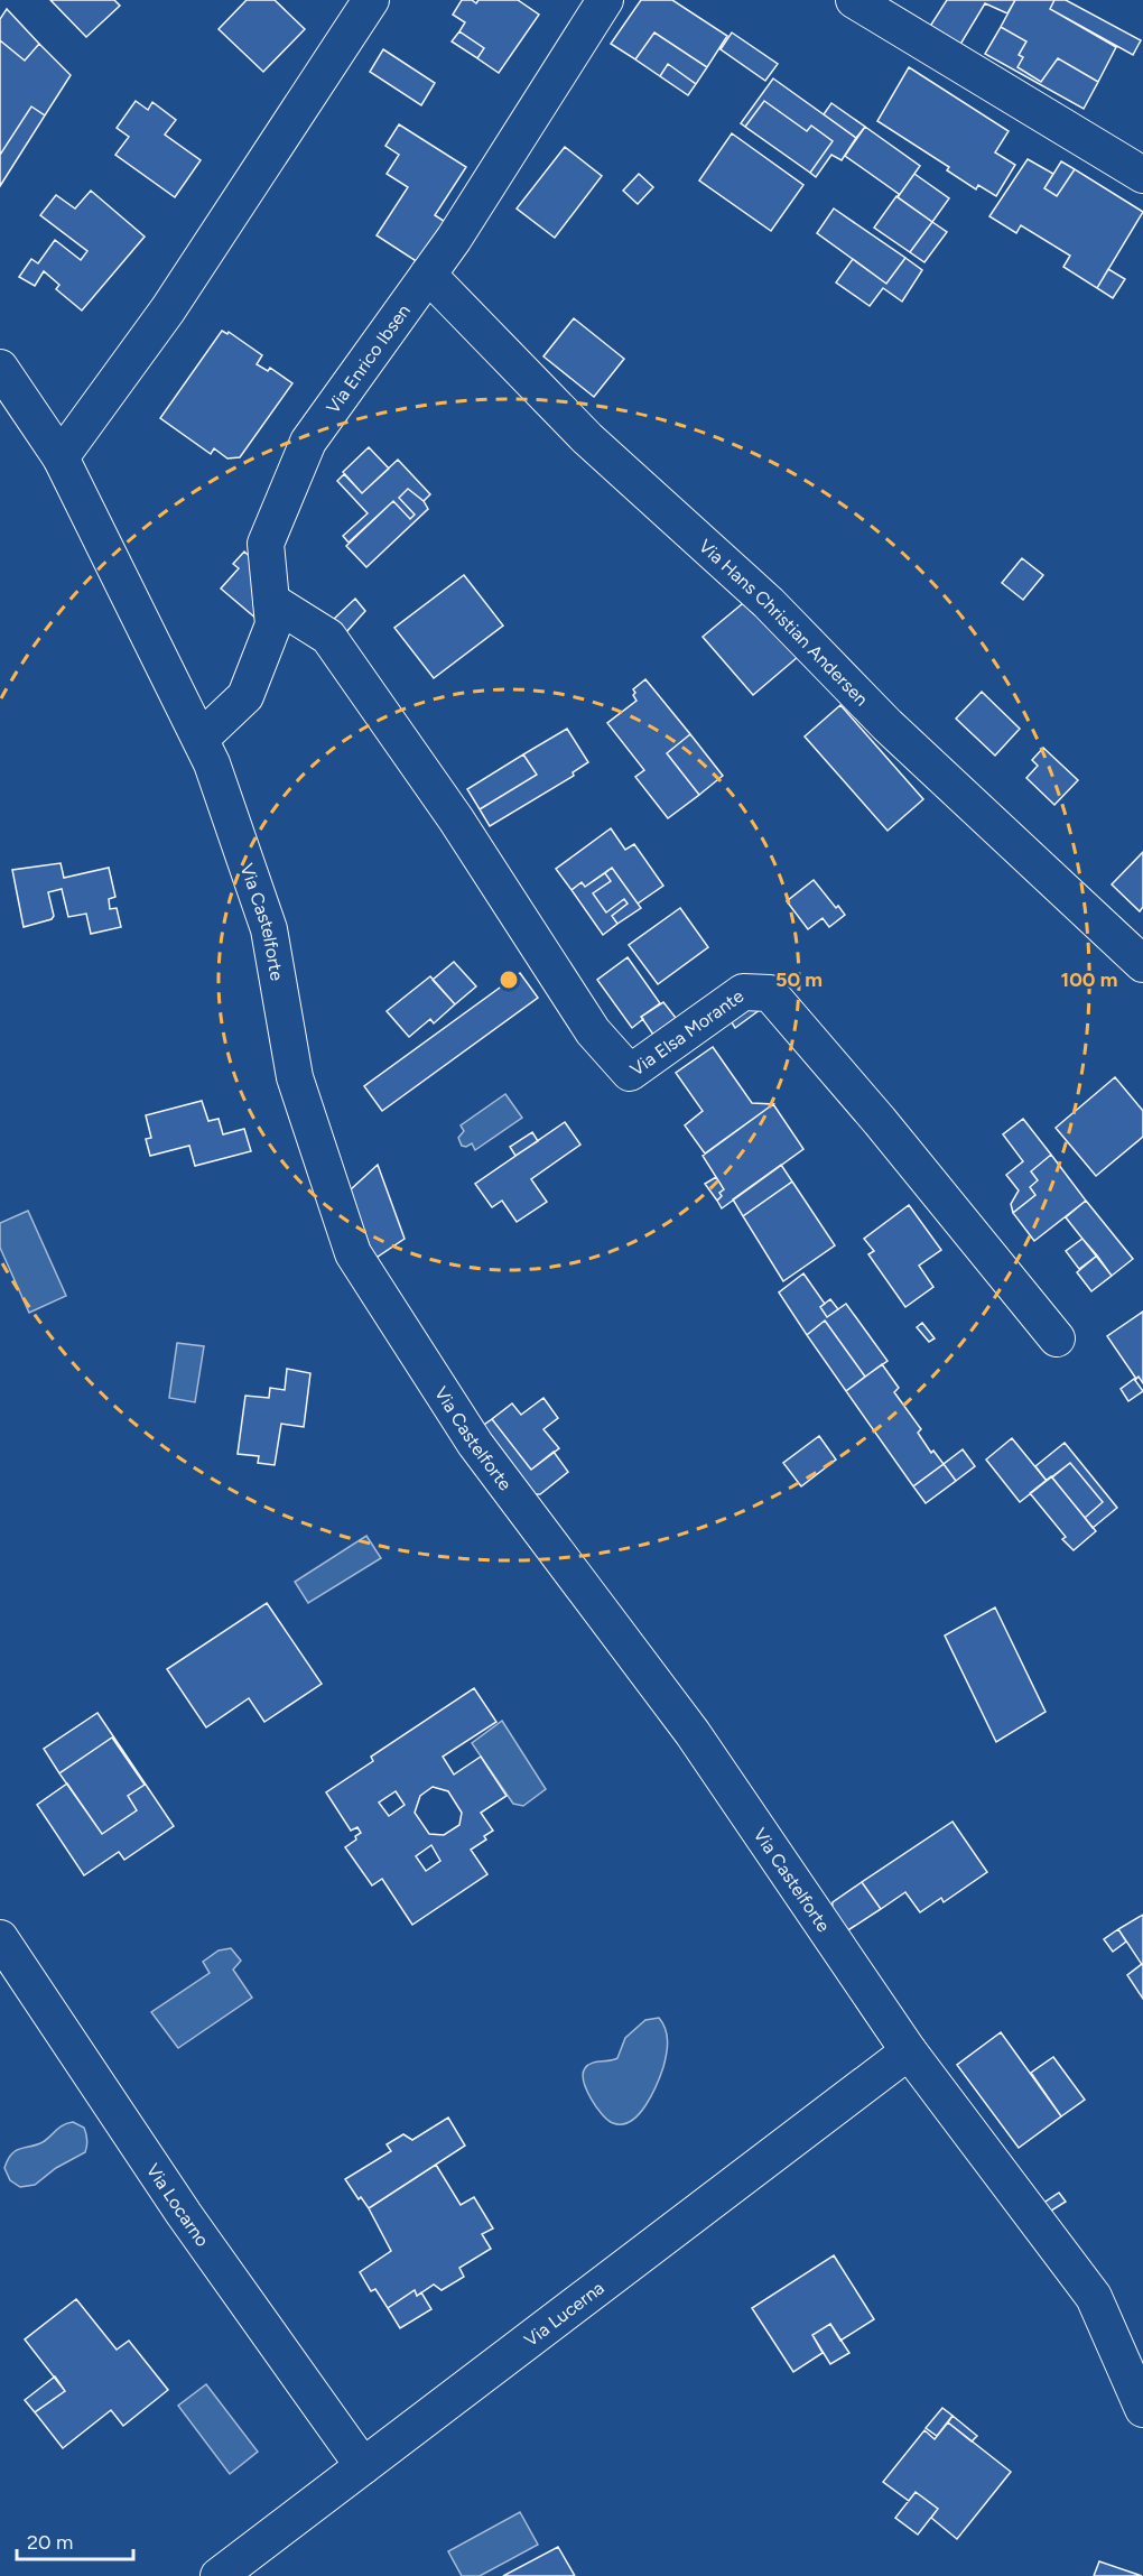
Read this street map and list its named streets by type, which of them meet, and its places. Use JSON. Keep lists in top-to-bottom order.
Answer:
{
  "streets": {
    "street": [
      "Via Enrico Ibsen",
      "Via Hans Christian Andersen",
      "Via Castelforte",
      "Via Elsa Morante",
      "Via Locarno",
      "Via Lucerna"
    ]
  },
  "crossings": [
    ["Via Enrico Ibsen", "Via Hans Christian Andersen"],
    ["Via Enrico Ibsen", "Via Castelforte"],
    ["Via Enrico Ibsen", "Via Elsa Morante"],
    ["Via Castelforte", "Via Lucerna"],
    ["Via Locarno", "Via Lucerna"]
  ],
  "scale_bar": "20 m",
  "rings": ["50 m", "100 m"]
}
